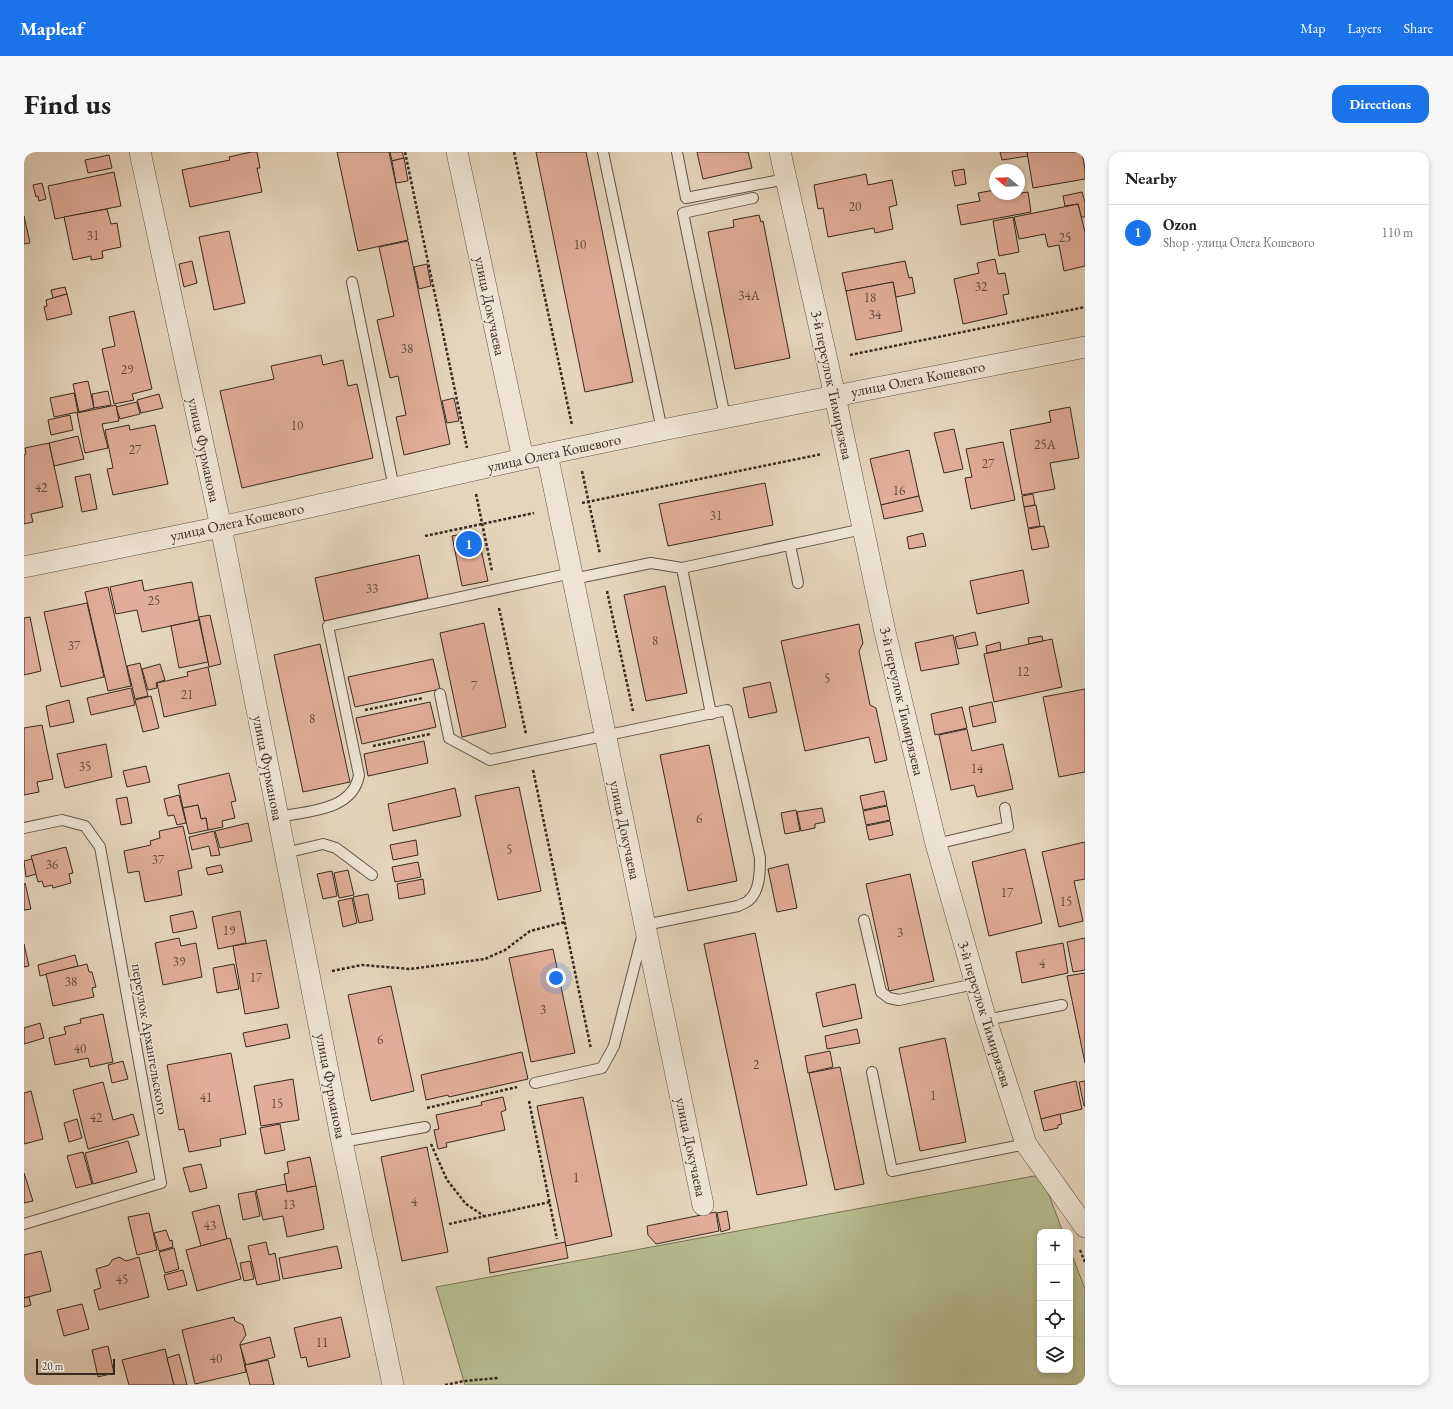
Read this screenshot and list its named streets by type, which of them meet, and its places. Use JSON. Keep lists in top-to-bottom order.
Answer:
{
  "streets": {
    "street": [
      "улица Докучаева",
      "улица Олега Кошевого",
      "3-й переулок Тимирязева",
      "улица Фурманова"
    ],
    "lane": ["переулок Архангельского"]
  },
  "crossings": [
    ["улица Докучаева", "улица Олега Кошевого"],
    ["улица Олега Кошевого", "3-й переулок Тимирязева"],
    ["улица Олега Кошевого", "улица Фурманова"]
  ],
  "house_numbers": [
    "20",
    "31",
    "25",
    "10",
    "32",
    "34А",
    "18",
    "34",
    "38",
    "29",
    "10",
    "25А",
    "27",
    "27",
    "42",
    "16",
    "31",
    "33",
    "25",
    "8",
    "37",
    "12",
    "5",
    "7",
    "21",
    "8",
    "35",
    "14",
    "6",
    "5",
    "37",
    "36",
    "17",
    "15",
    "19",
    "3",
    "39",
    "4",
    "17",
    "38",
    "3",
    "6",
    "40",
    "2",
    "1",
    "41",
    "15",
    "42",
    "1",
    "4",
    "13",
    "43",
    "45",
    "11",
    "40"
  ],
  "scale_bar": "20 m",
  "north": "left",
  "page": {
    "header": "Mapleaf",
    "nav": ["Map", "Layers", "Share"],
    "buttons": "Directions",
    "title": "Find us",
    "heading": "Nearby",
    "list": [
      {
        "mark": "1",
        "name": "Ozon",
        "note": "Shop · улица Олега Кошевого",
        "value": "110 m"
      }
    ],
    "pins": "1",
    "map_buttons": ["+", "−"],
    "scale": "20 m"
  }
}
